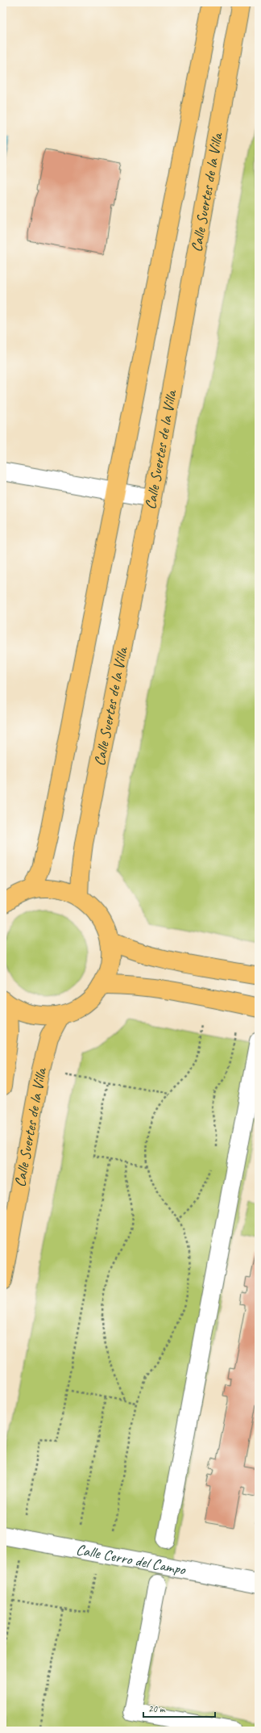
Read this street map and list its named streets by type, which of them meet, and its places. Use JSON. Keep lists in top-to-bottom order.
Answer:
{
  "streets": {
    "main road": ["Calle Suertes de la Villa"],
    "street": ["Calle Cerro del Campo"]
  },
  "scale_bar": "20 m"
}
